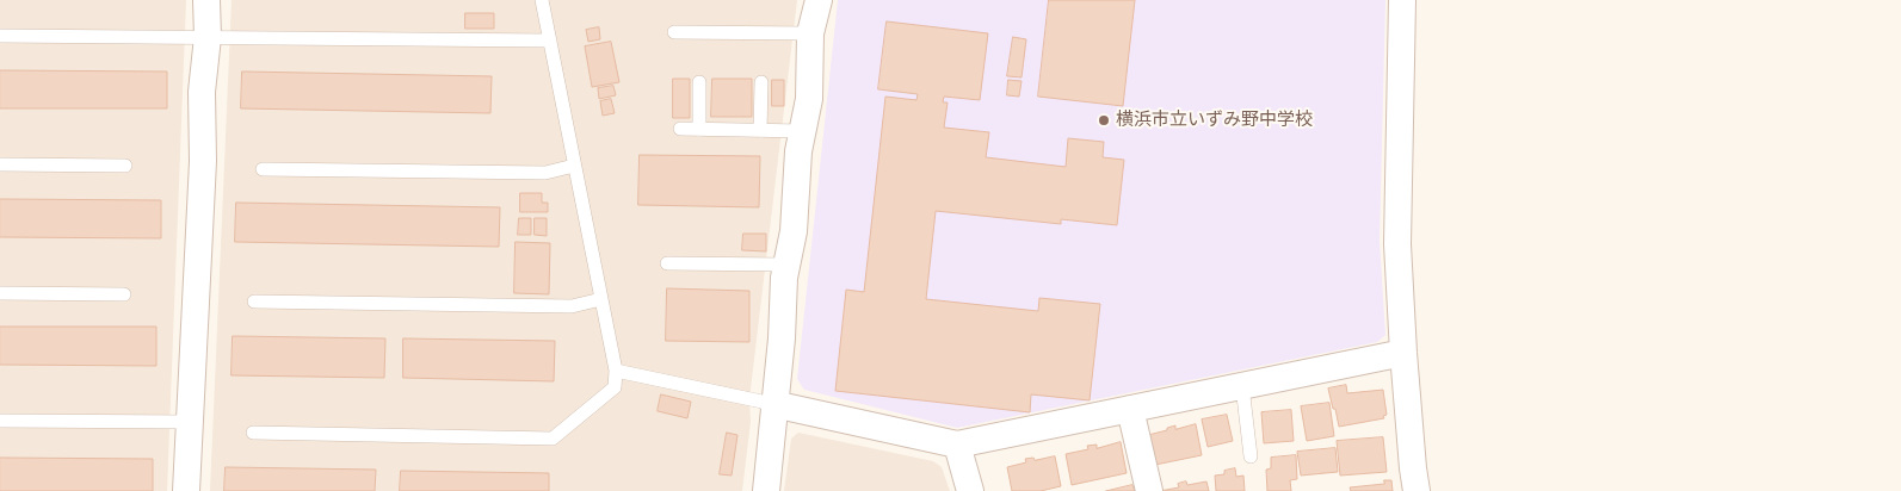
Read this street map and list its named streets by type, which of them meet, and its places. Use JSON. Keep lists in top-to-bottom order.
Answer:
{
  "places": ["横浜市立いずみ野中学校"]
}
